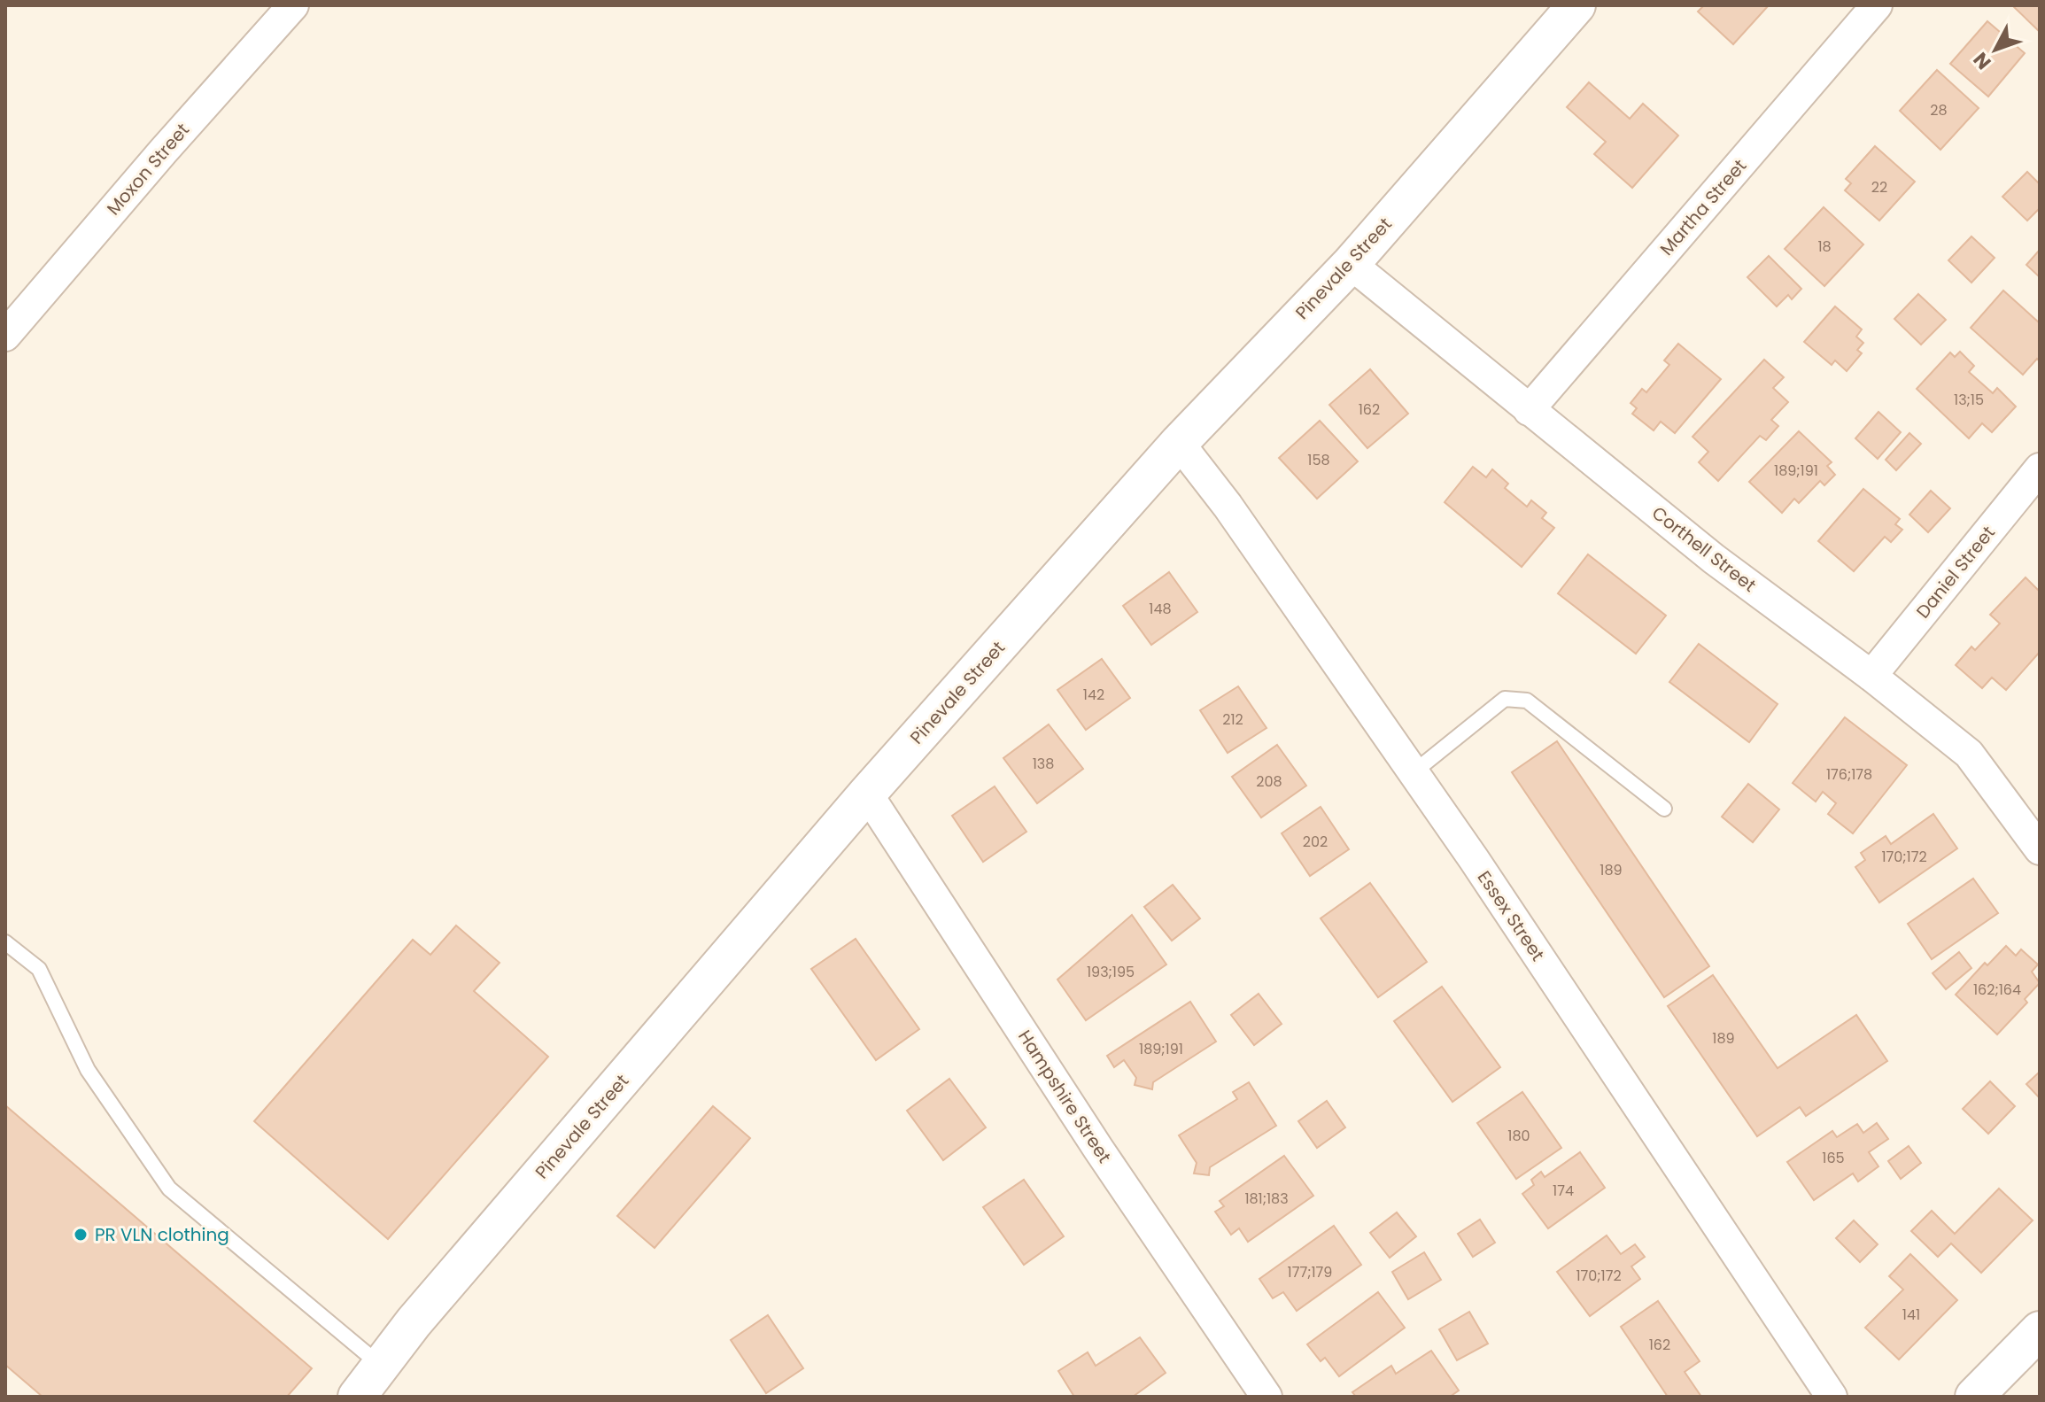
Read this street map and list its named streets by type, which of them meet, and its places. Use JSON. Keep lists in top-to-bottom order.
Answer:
{
  "streets": {
    "street": [
      "Moxon Street",
      "Martha Street",
      "Pinevale Street",
      "Corthell Street",
      "Daniel Street",
      "Essex Street",
      "Hampshire Street"
    ]
  },
  "crossings": [
    ["Martha Street", "Corthell Street"],
    ["Pinevale Street", "Corthell Street"],
    ["Pinevale Street", "Essex Street"],
    ["Pinevale Street", "Hampshire Street"],
    ["Corthell Street", "Daniel Street"]
  ],
  "places": ["PR VLN clothing"],
  "house_numbers": [
    "28",
    "22",
    "18",
    "13;15",
    "162",
    "158",
    "189;191",
    "148",
    "142",
    "212",
    "138",
    "176;178",
    "208",
    "202",
    "170;172",
    "189",
    "193;195",
    "162;164",
    "189",
    "189;191",
    "180",
    "165",
    "174",
    "181;183",
    "177;179",
    "170;172",
    "141",
    "162"
  ],
  "north": "bottom left"
}
